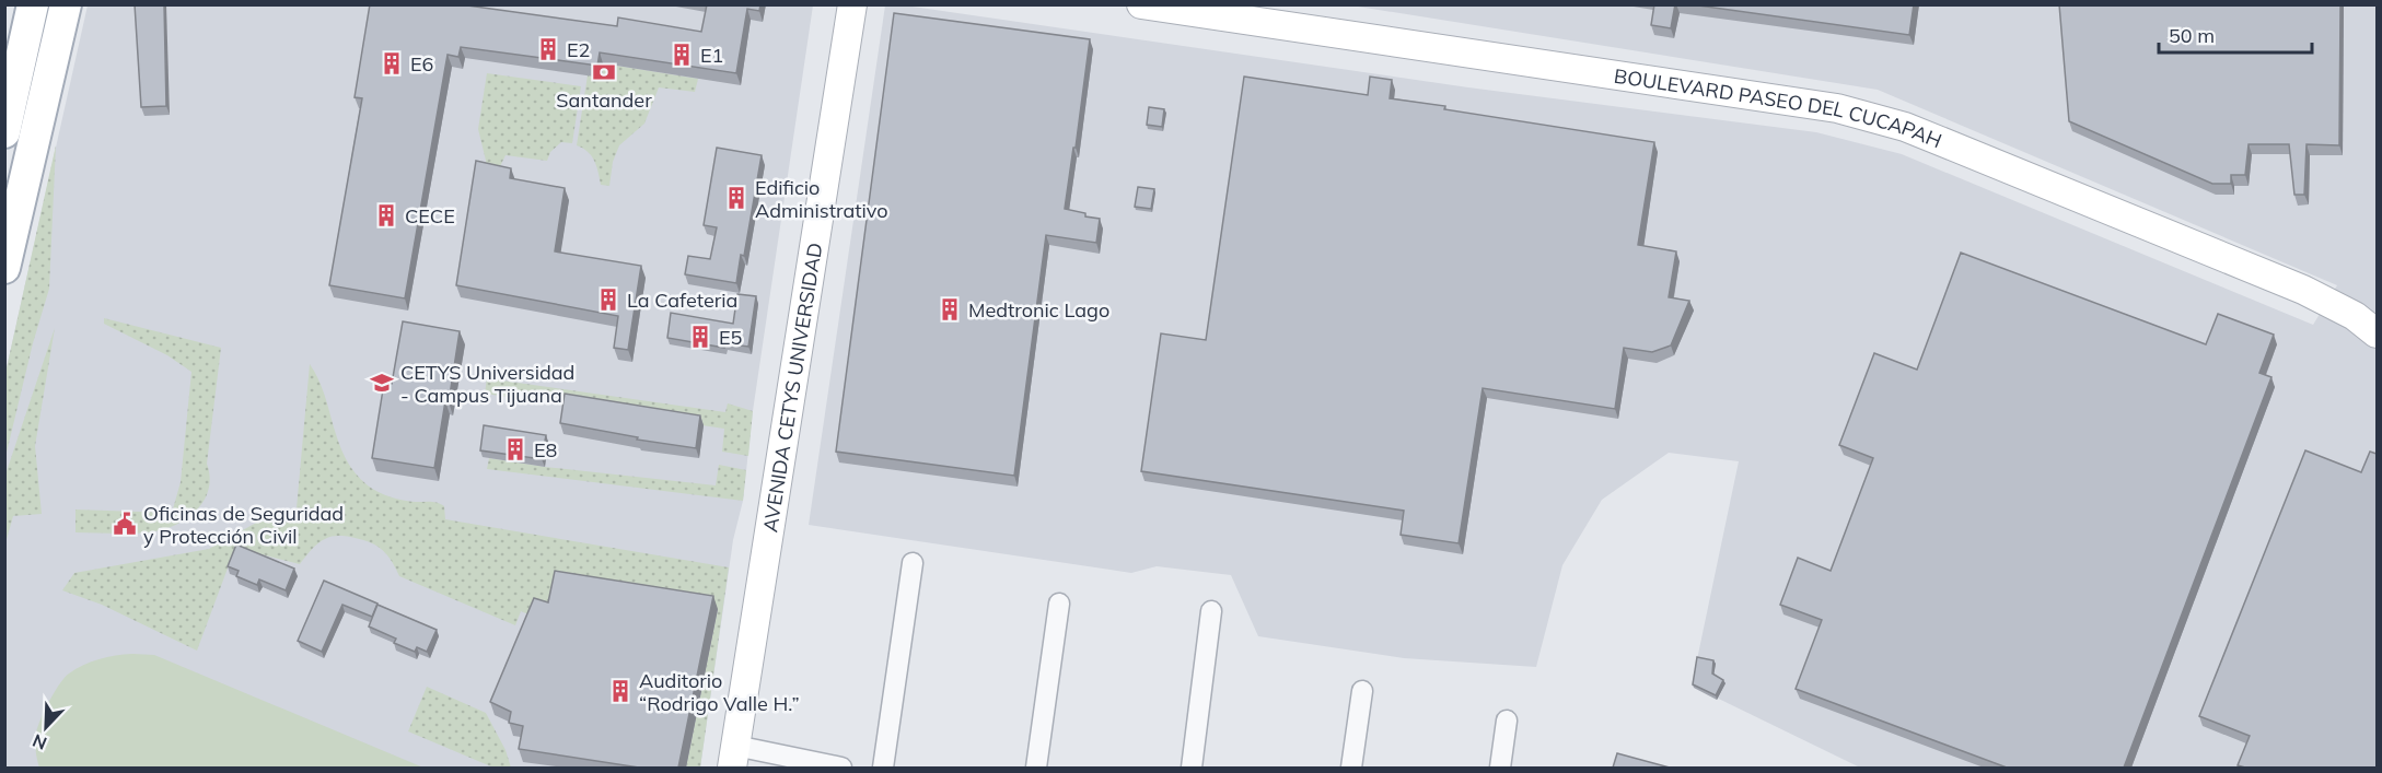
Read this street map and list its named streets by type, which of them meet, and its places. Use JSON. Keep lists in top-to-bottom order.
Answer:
{
  "streets": {
    "main road": ["BOULEVARD PASEO DEL CUCAPAH", "AVENIDA CETYS UNIVERSIDAD"]
  },
  "places": {
    "building": [
      "E2",
      "E1",
      "E6",
      "Edificio Administrativo",
      "CECE",
      "La Cafeteria",
      "Medtronic Lago",
      "E5",
      "E8",
      "Auditorio “Rodrigo Valle H.”"
    ],
    "bank": ["Santander"],
    "school or university": ["CETYS Universidad - Campus Tijuana"],
    "public building": ["Oficinas de Seguridad y Protección Civil"]
  },
  "scale_bar": "50 m",
  "north": "bottom left"
}
